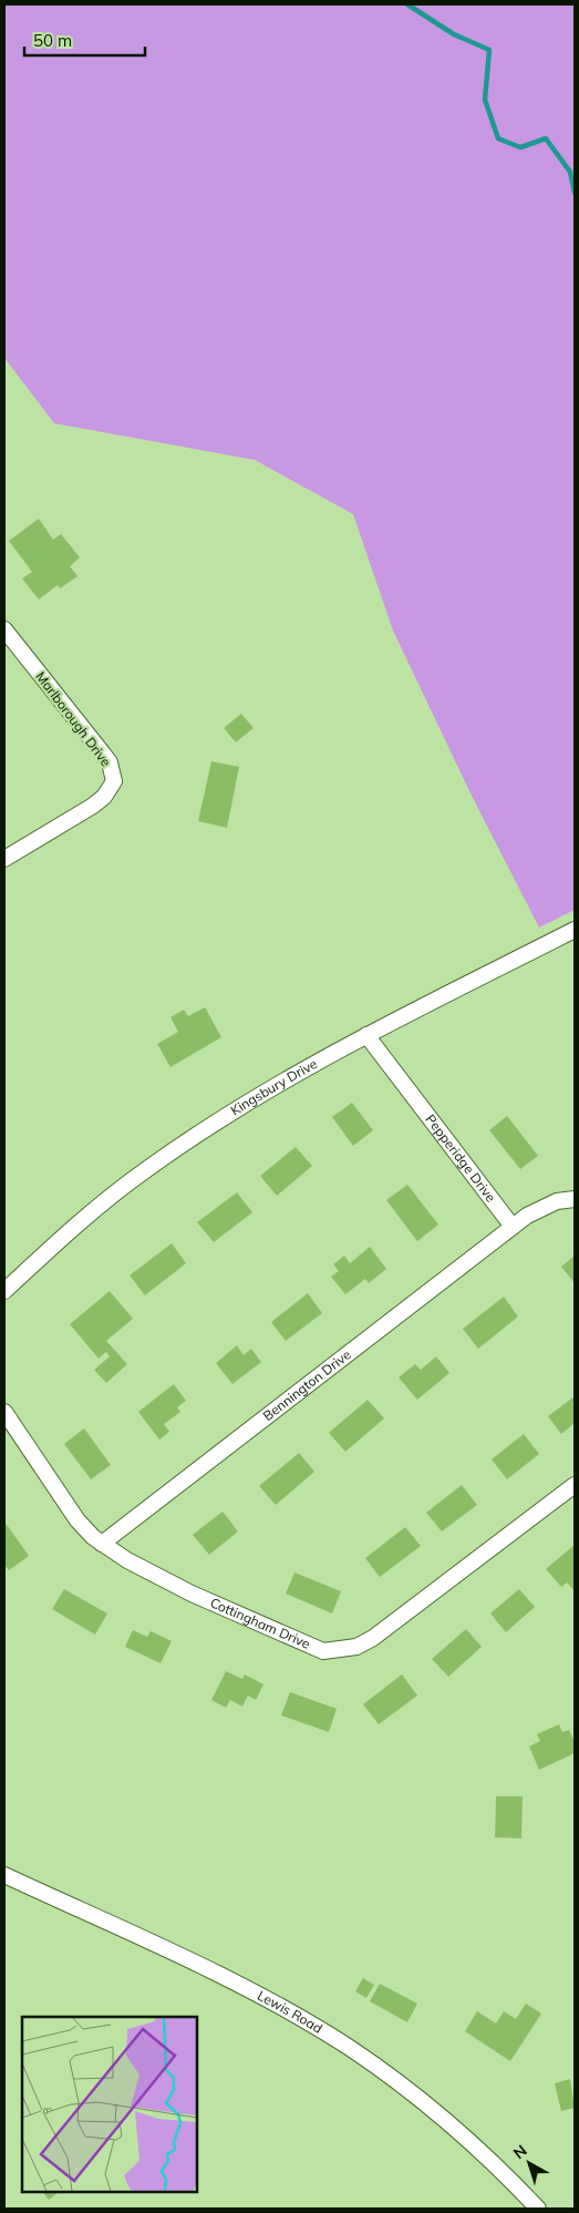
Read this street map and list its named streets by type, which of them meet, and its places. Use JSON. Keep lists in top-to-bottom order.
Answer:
{
  "streets": {
    "street": [
      "Marlborough Drive",
      "Kingsbury Drive",
      "Pepperidge Drive",
      "Bennington Drive",
      "Cottingham Drive",
      "Lewis Road"
    ]
  },
  "crossings": [
    ["Kingsbury Drive", "Pepperidge Drive"],
    ["Pepperidge Drive", "Bennington Drive"],
    ["Bennington Drive", "Cottingham Drive"]
  ],
  "scale_bar": "50 m",
  "north": "top left"
}
